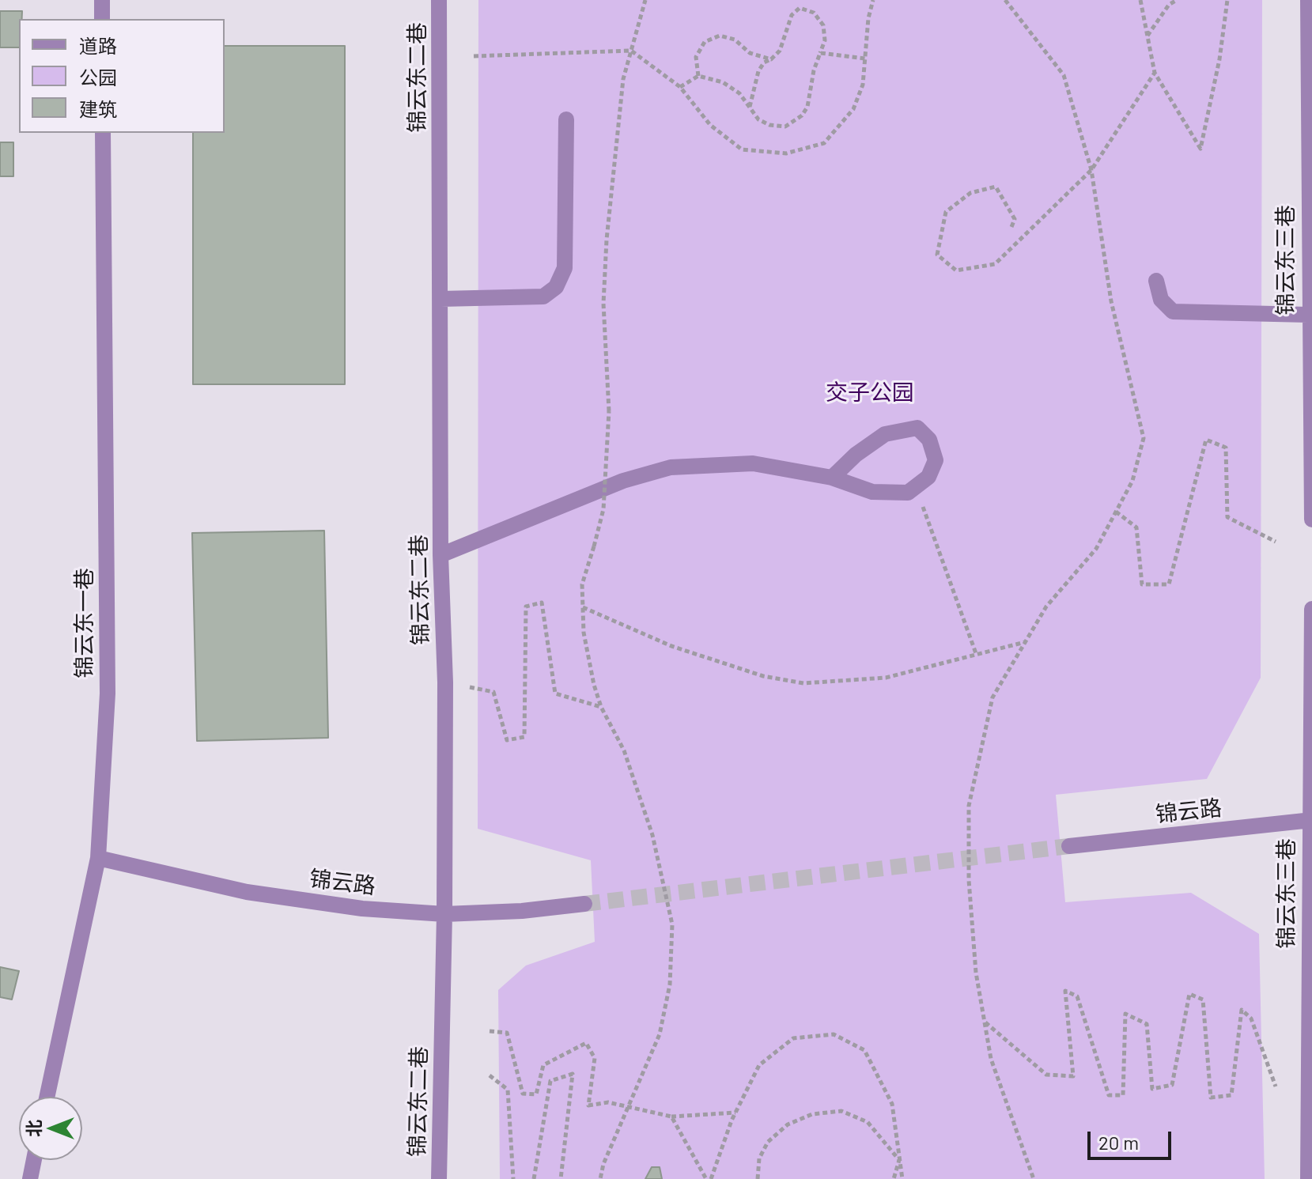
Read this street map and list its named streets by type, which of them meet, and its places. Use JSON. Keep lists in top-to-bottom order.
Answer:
{
  "streets": {
    "street": [
      "锦云东二巷",
      "锦云东三巷",
      "锦云东一巷",
      "锦云路"
    ]
  },
  "crossings": [
    ["锦云东二巷", "锦云路"],
    ["锦云东三巷", "锦云路"],
    ["锦云东一巷", "锦云路"]
  ],
  "parks": ["交子公园"],
  "legend": ["道路", "公园", "建筑"],
  "scale_bar": "20 m",
  "north": "left"
}
